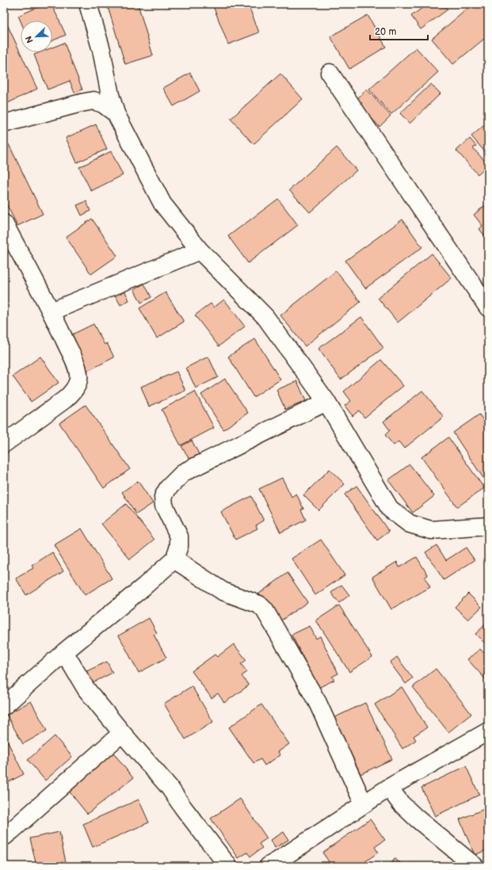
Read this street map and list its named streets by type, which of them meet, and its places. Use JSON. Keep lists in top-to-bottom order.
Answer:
{
  "scale_bar": "20 m",
  "north": "bottom left"
}
